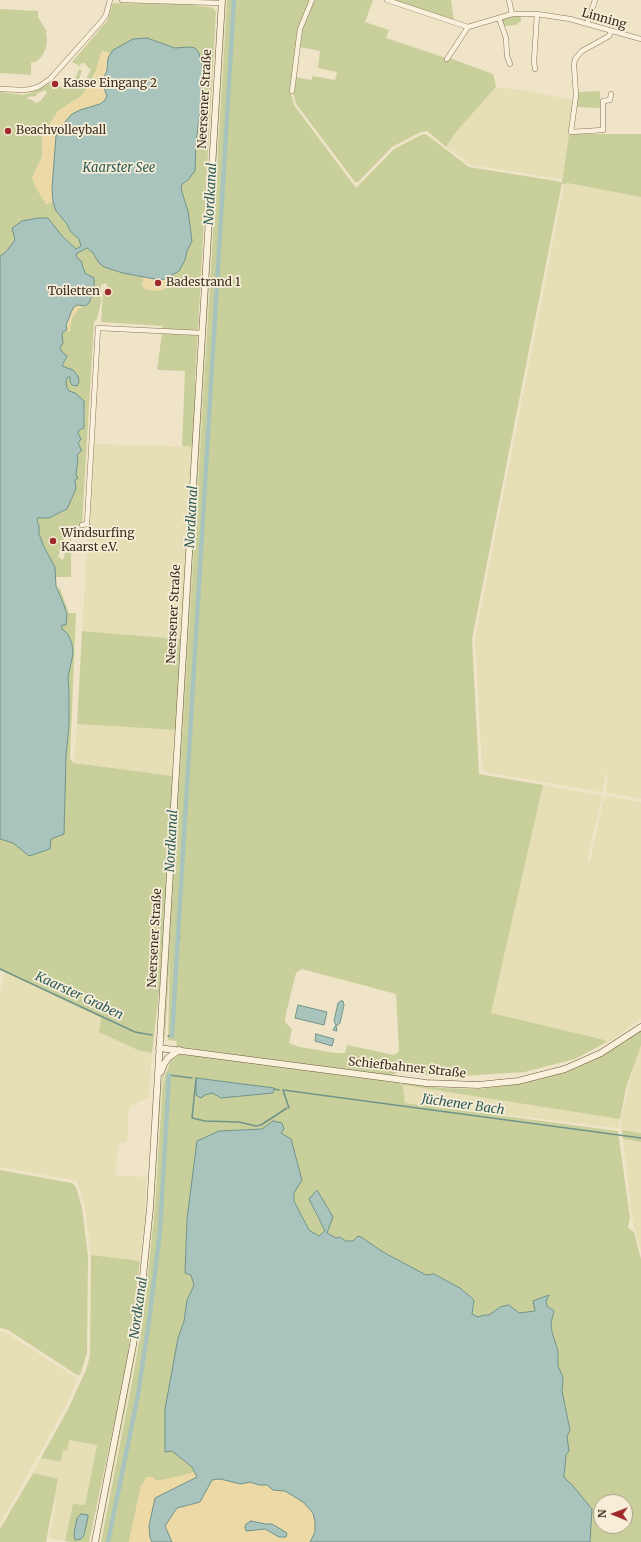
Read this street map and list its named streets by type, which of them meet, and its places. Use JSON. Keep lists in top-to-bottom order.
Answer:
{
  "streets": {
    "main road": ["Neersener Straße", "Schiefbahner Straße"],
    "street": ["Linning"]
  },
  "crossings": [
    ["Neersener Straße", "Schiefbahner Straße"]
  ],
  "water": [
    "Kaarster See",
    "Nordkanal",
    "Kaarster Graben",
    "Jüchener Bach"
  ],
  "places": [
    "Kasse Eingang 2",
    "Beachvolleyball",
    "Badestrand 1",
    "Toiletten",
    "Windsurfing Kaarst e.V."
  ],
  "north": "left"
}
